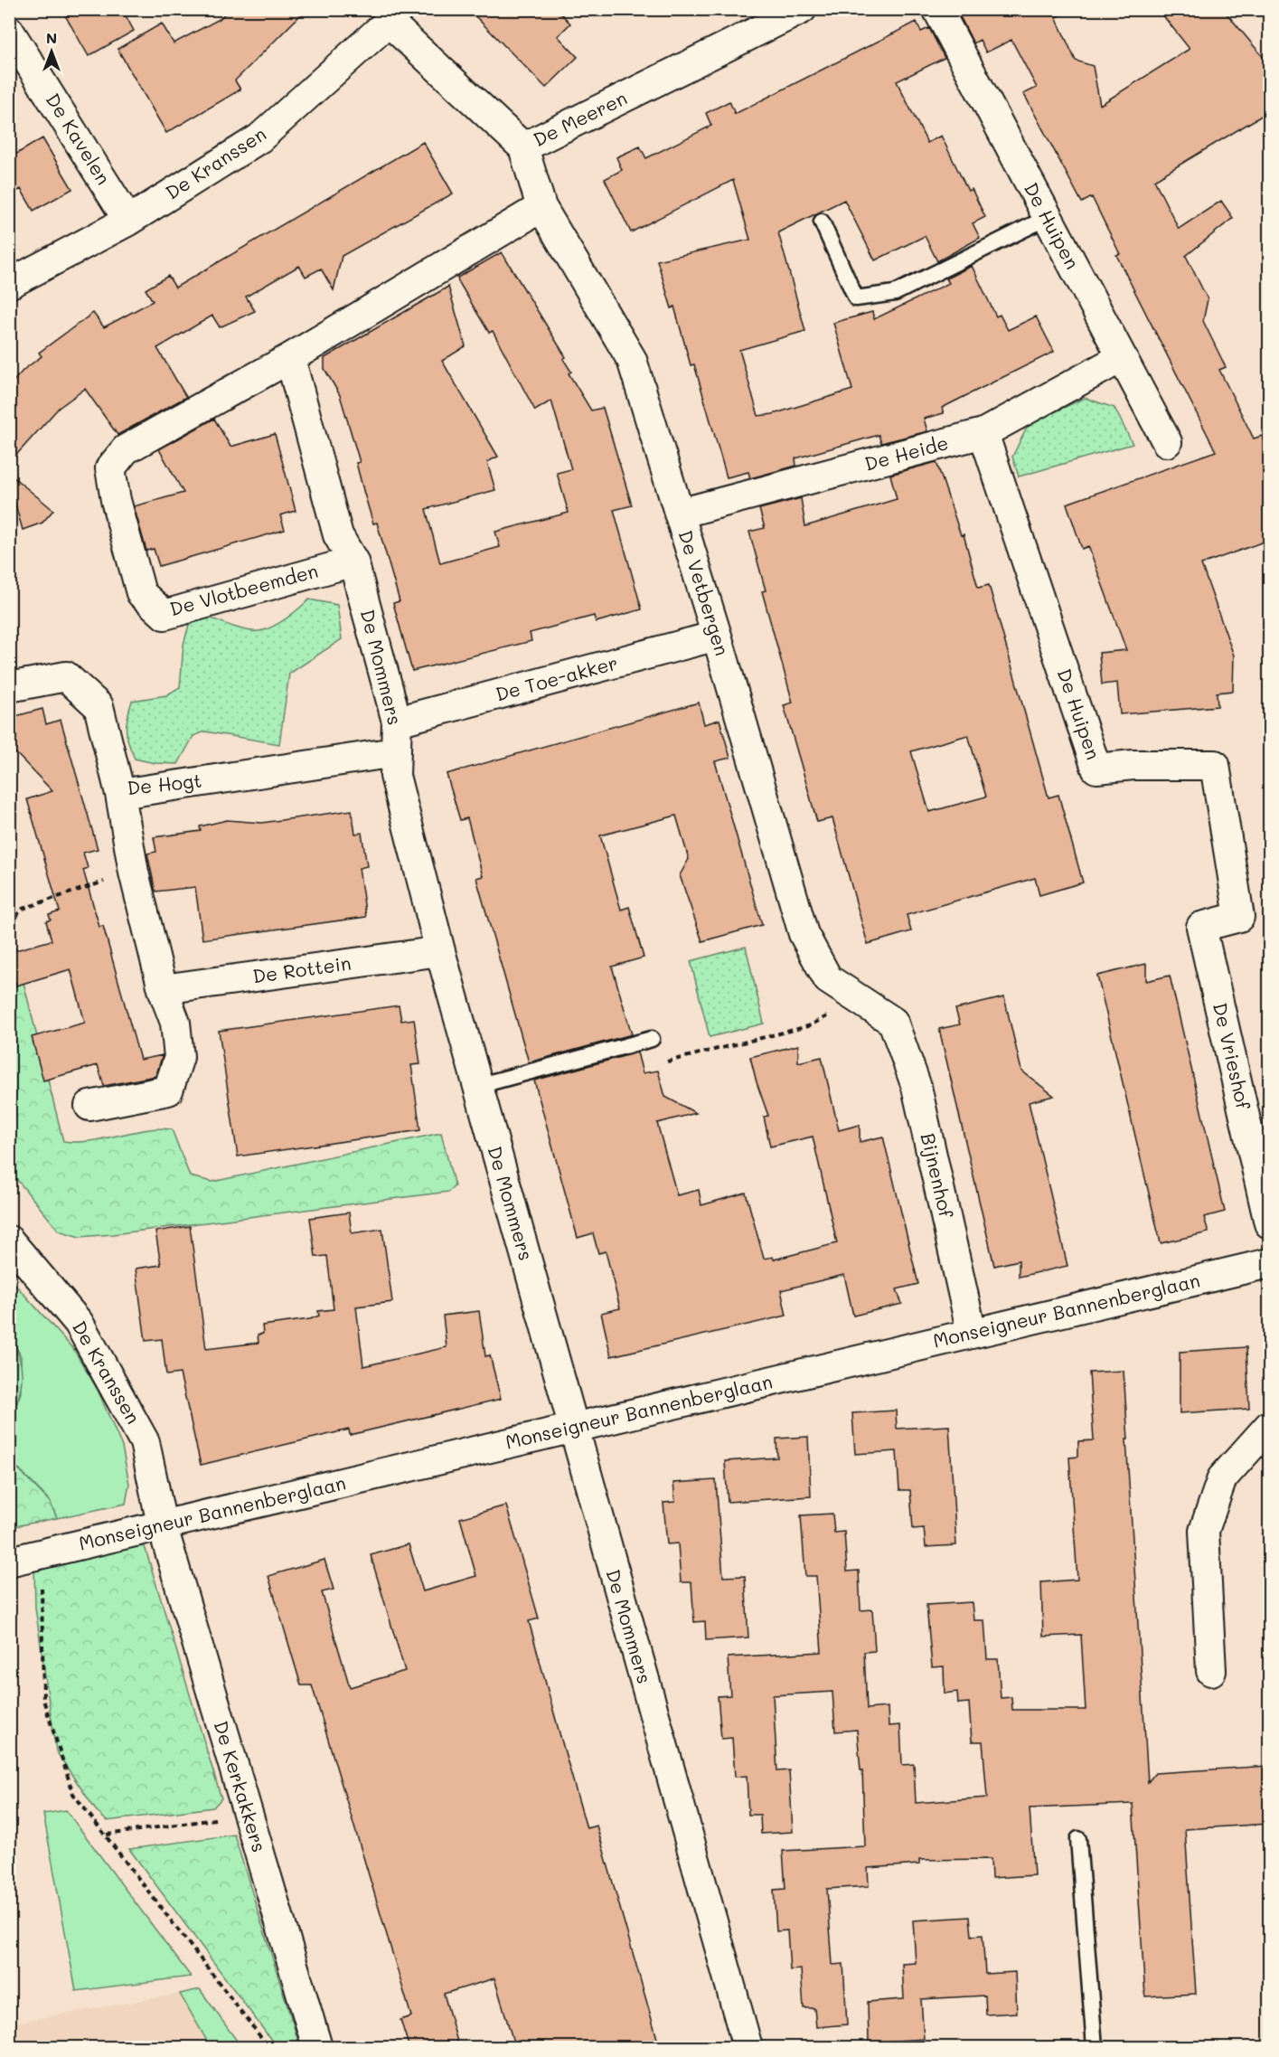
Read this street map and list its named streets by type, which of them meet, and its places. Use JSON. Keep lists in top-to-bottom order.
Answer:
{
  "streets": {
    "street": [
      "De Meeren",
      "De Kavelen",
      "De Kranssen",
      "De Huipen",
      "De Heide",
      "De Vlotbeemden",
      "De Vetbergen",
      "De Mommers",
      "De Toe-akker",
      "De Hogt",
      "De Rottein",
      "De Vrieshof",
      "Bijnenhof",
      "Monseigneur Bannenberglaan",
      "De Kerkakkers"
    ]
  },
  "crossings": [
    ["De Meeren", "De Kranssen"],
    ["De Meeren", "De Vetbergen"],
    ["De Kavelen", "De Kranssen"],
    ["De Kranssen", "Monseigneur Bannenberglaan"],
    ["De Kranssen", "De Kerkakkers"],
    ["De Huipen", "De Heide"],
    ["De Huipen", "De Vrieshof"],
    ["De Heide", "De Vetbergen"],
    ["De Vlotbeemden", "De Mommers"],
    ["De Vetbergen", "De Toe-akker"],
    ["De Vetbergen", "Bijnenhof"],
    ["De Mommers", "De Toe-akker"],
    ["De Mommers", "De Hogt"],
    ["De Mommers", "De Rottein"],
    ["De Mommers", "Monseigneur Bannenberglaan"],
    ["Bijnenhof", "Monseigneur Bannenberglaan"],
    ["Monseigneur Bannenberglaan", "De Kerkakkers"]
  ],
  "north": "top"
}
